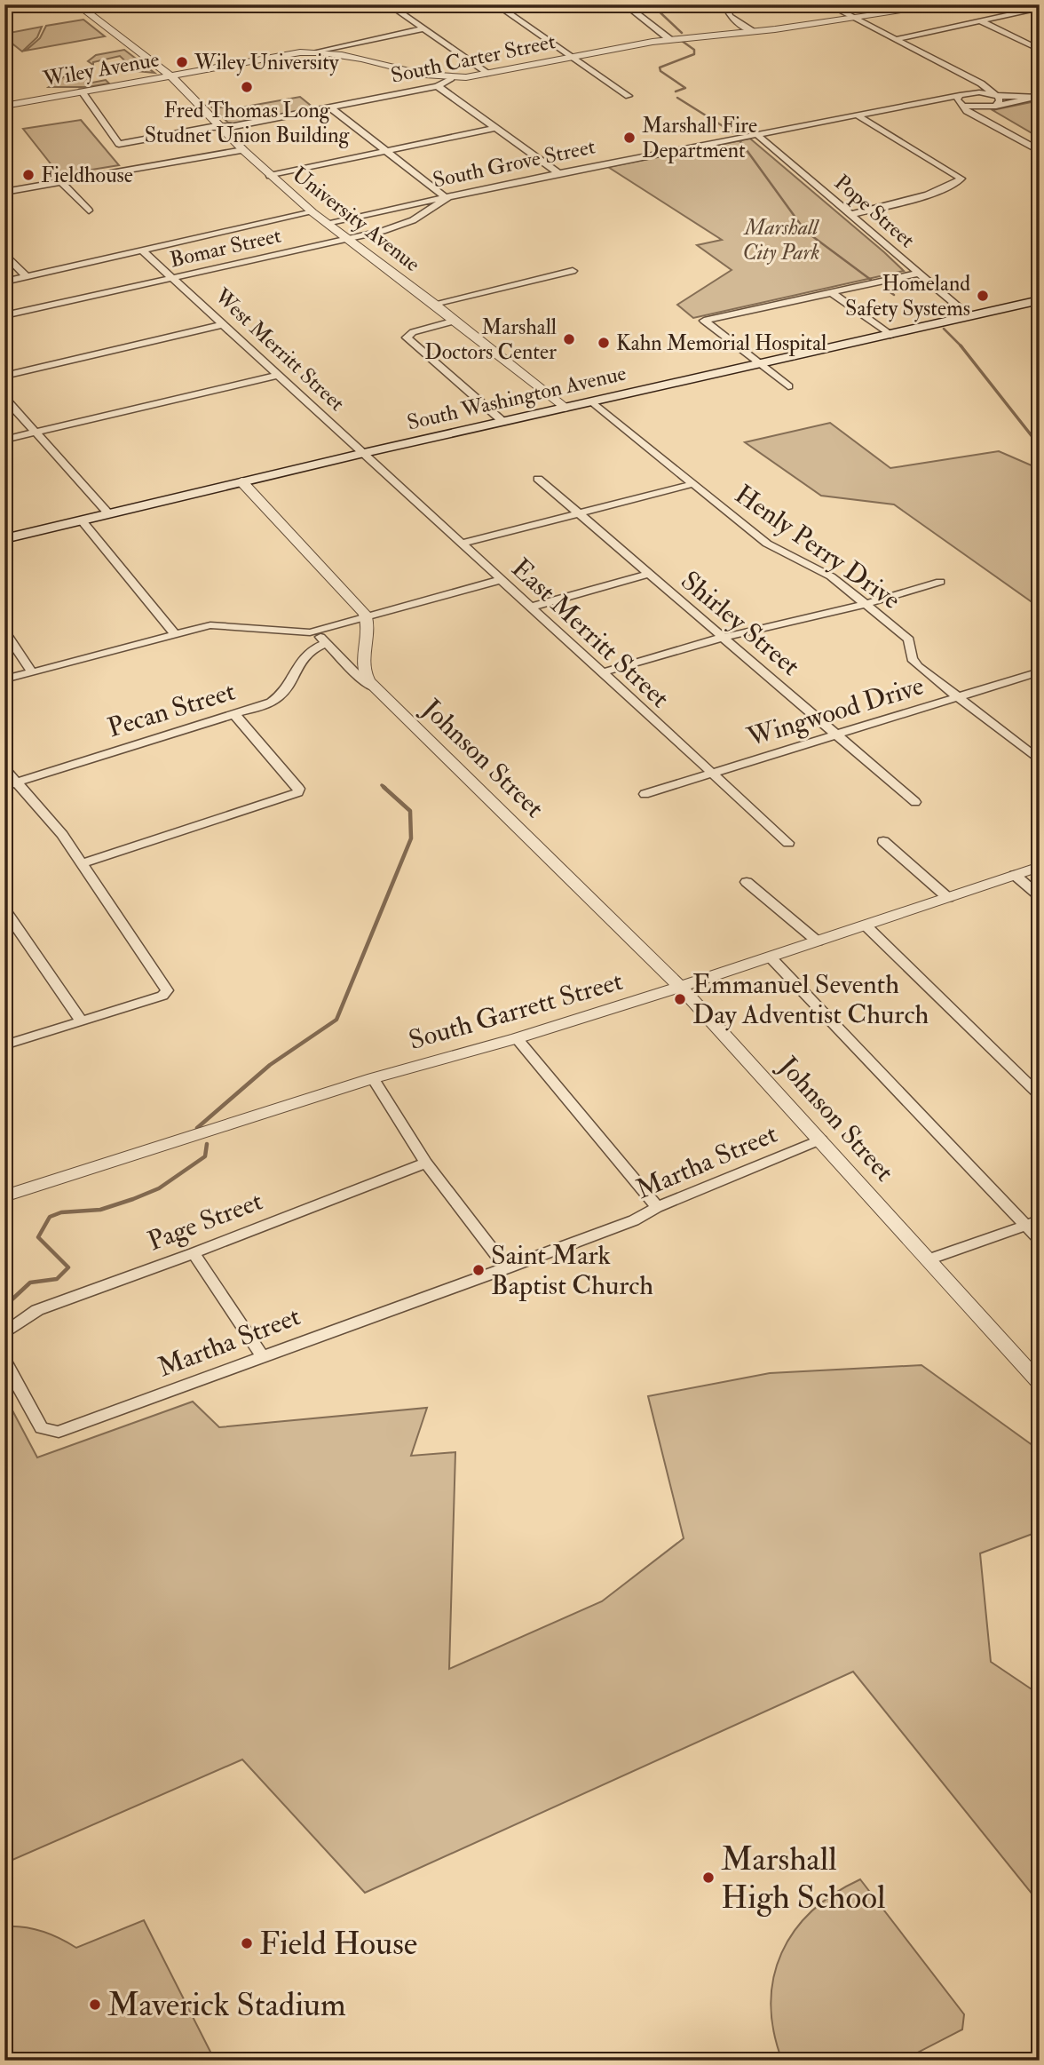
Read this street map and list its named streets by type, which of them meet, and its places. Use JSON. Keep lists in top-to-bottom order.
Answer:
{
  "streets": {
    "main road": ["South Washington Avenue"],
    "street": [
      "South Carter Street",
      "Wiley Avenue",
      "South Grove Street",
      "Pope Street",
      "University Avenue",
      "Bomar Street",
      "West Merritt Street",
      "Henly Perry Drive",
      "Shirley Street",
      "East Merritt Street",
      "Pecan Street",
      "Wingwood Drive",
      "Johnson Street",
      "South Garrett Street",
      "Martha Street",
      "Page Street"
    ]
  },
  "crossings": [
    ["South Carter Street", "Wiley Avenue"],
    ["South Carter Street", "University Avenue"],
    ["Wiley Avenue", "University Avenue"],
    ["South Grove Street", "Pope Street"],
    ["South Grove Street", "University Avenue"],
    ["South Grove Street", "Bomar Street"],
    ["Pope Street", "South Washington Avenue"],
    ["University Avenue", "Bomar Street"],
    ["University Avenue", "South Washington Avenue"],
    ["Bomar Street", "West Merritt Street"],
    ["West Merritt Street", "South Washington Avenue"],
    ["West Merritt Street", "East Merritt Street"],
    ["South Washington Avenue", "Henly Perry Drive"],
    ["South Washington Avenue", "East Merritt Street"],
    ["Henly Perry Drive", "Wingwood Drive"],
    ["Shirley Street", "Wingwood Drive"],
    ["East Merritt Street", "Wingwood Drive"],
    ["Pecan Street", "Johnson Street"],
    ["Johnson Street", "South Garrett Street"],
    ["Johnson Street", "Martha Street"]
  ],
  "parks": ["Marshall City Park"],
  "places": [
    "Wiley University",
    "Fred Thomas Long Studnet Union Building",
    "Marshall Fire Department",
    "Fieldhouse",
    "Homeland Safety Systems",
    "Marshall Doctors Center",
    "Kahn Memorial Hospital",
    "Emmanuel Seventh Day Adventist Church",
    "Saint Mark Baptist Church",
    "Marshall High School",
    "Field House",
    "Maverick Stadium"
  ]
}
